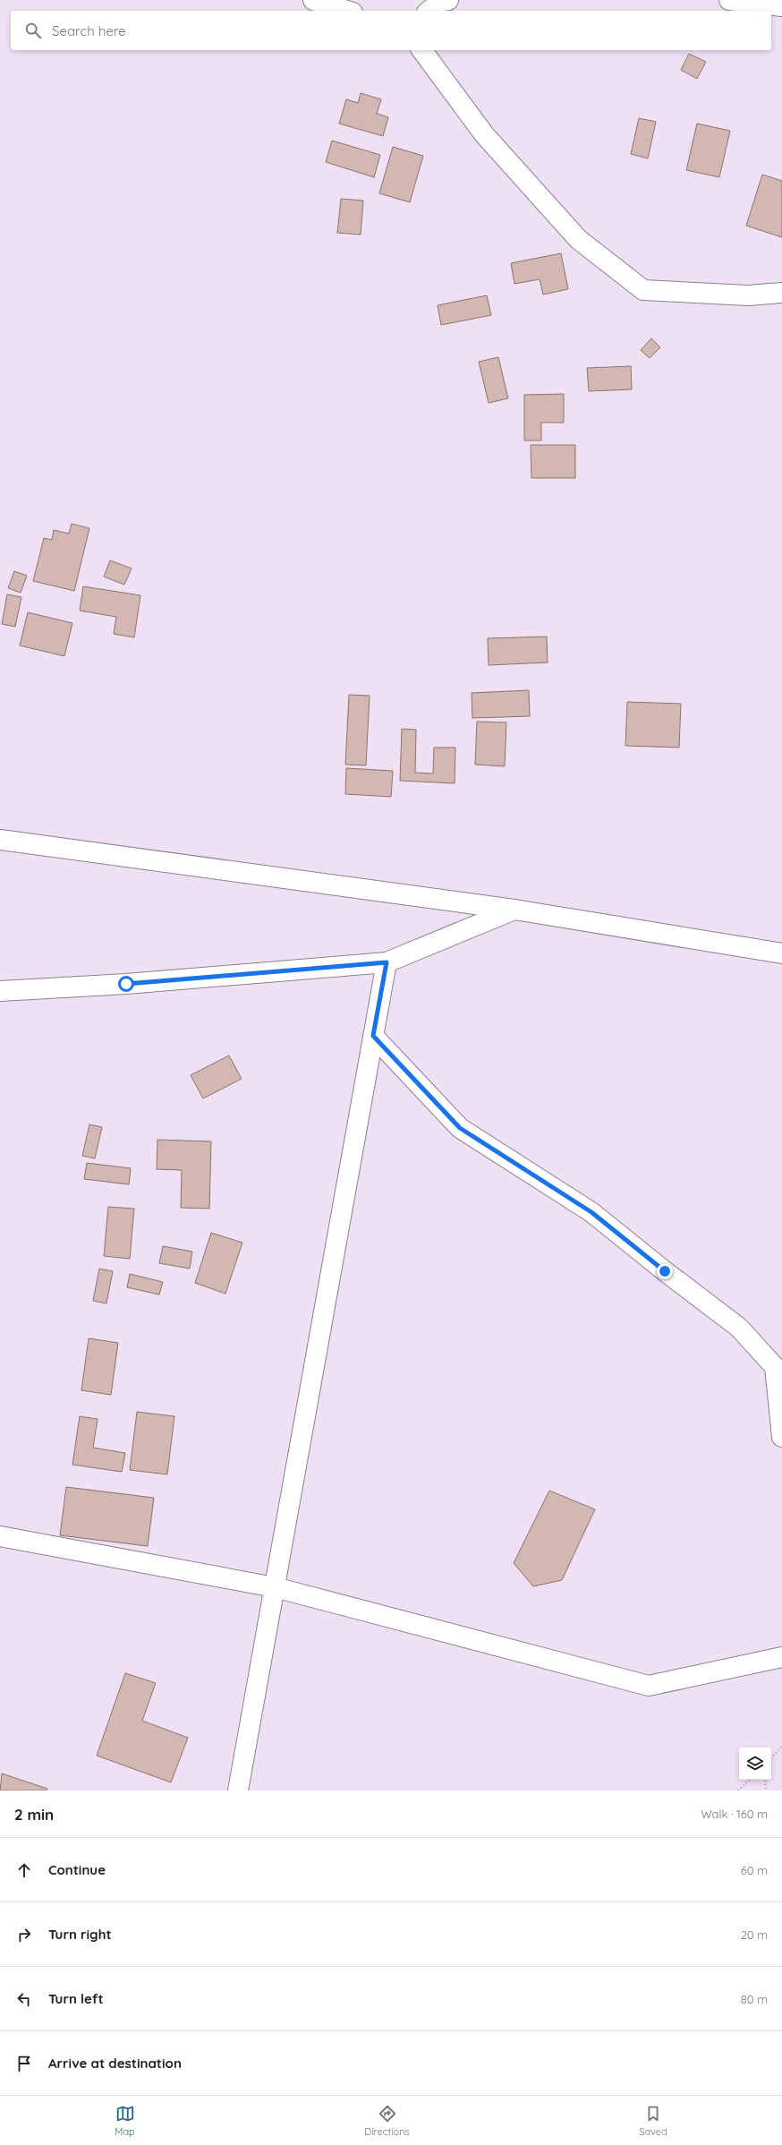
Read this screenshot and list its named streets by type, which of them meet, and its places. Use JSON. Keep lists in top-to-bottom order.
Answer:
{
  "page": {
    "search": "Search here",
    "heading": ["2 min", "Walk · 160 m"],
    "list": [
      ["Continue", "60 m"],
      ["Turn right", "20 m"],
      ["Turn left", "80 m"],
      "Arrive at destination"
    ],
    "nav": ["Map", "Directions", "Saved"]
  }
}
